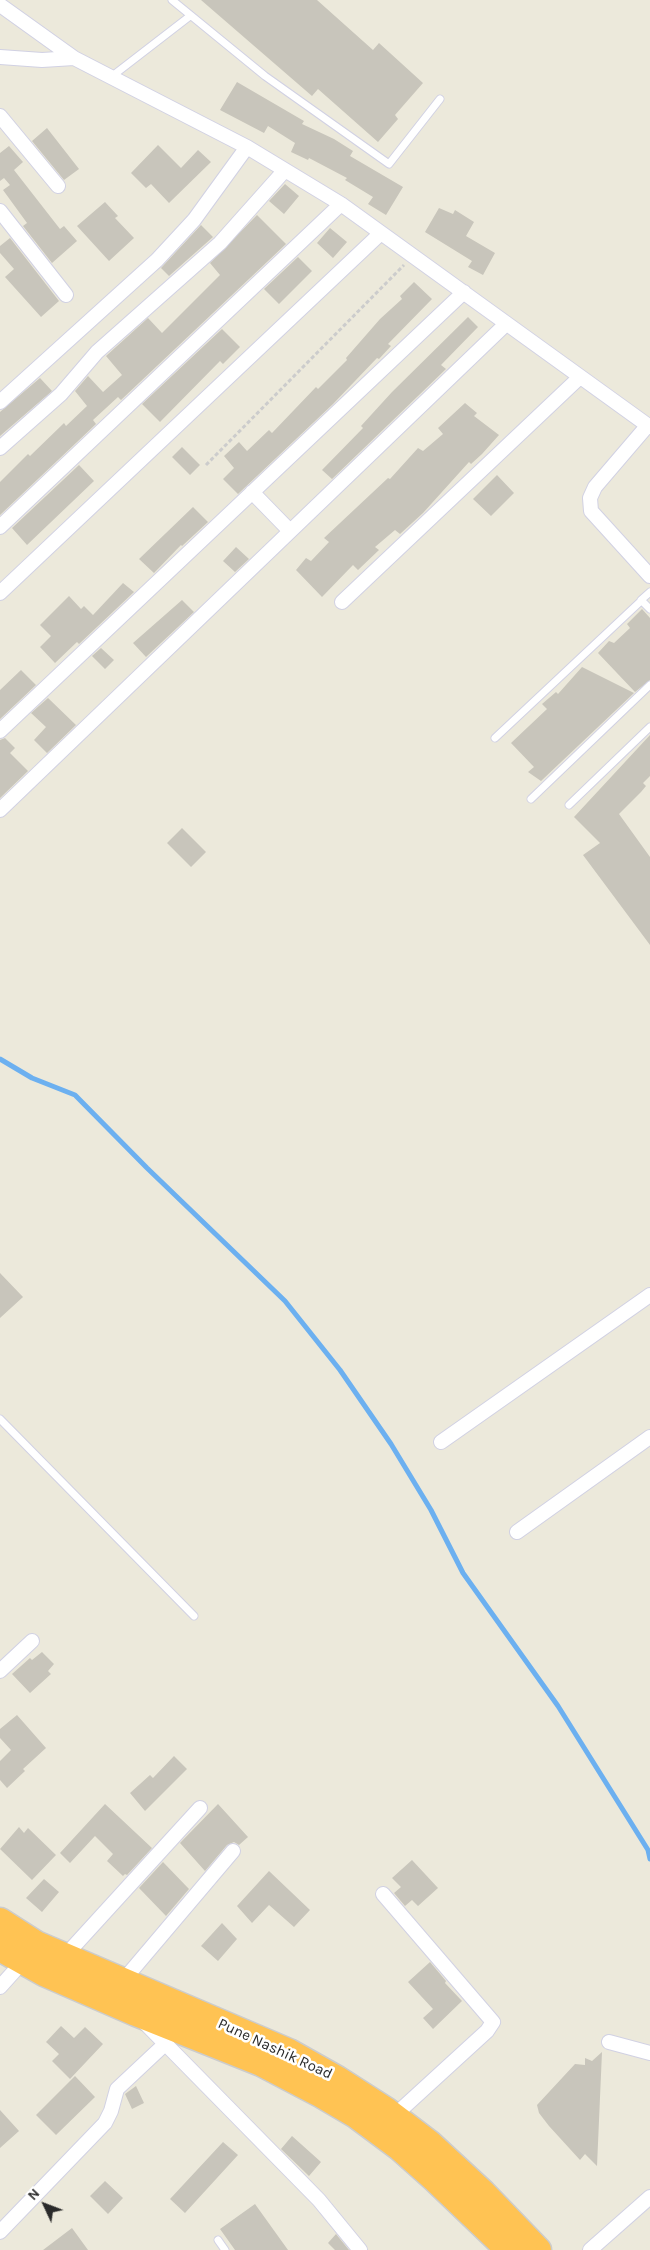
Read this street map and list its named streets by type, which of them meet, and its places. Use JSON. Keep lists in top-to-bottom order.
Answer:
{
  "streets": {
    "highway": ["Pune Nashik Road"]
  },
  "north": "top left"
}
